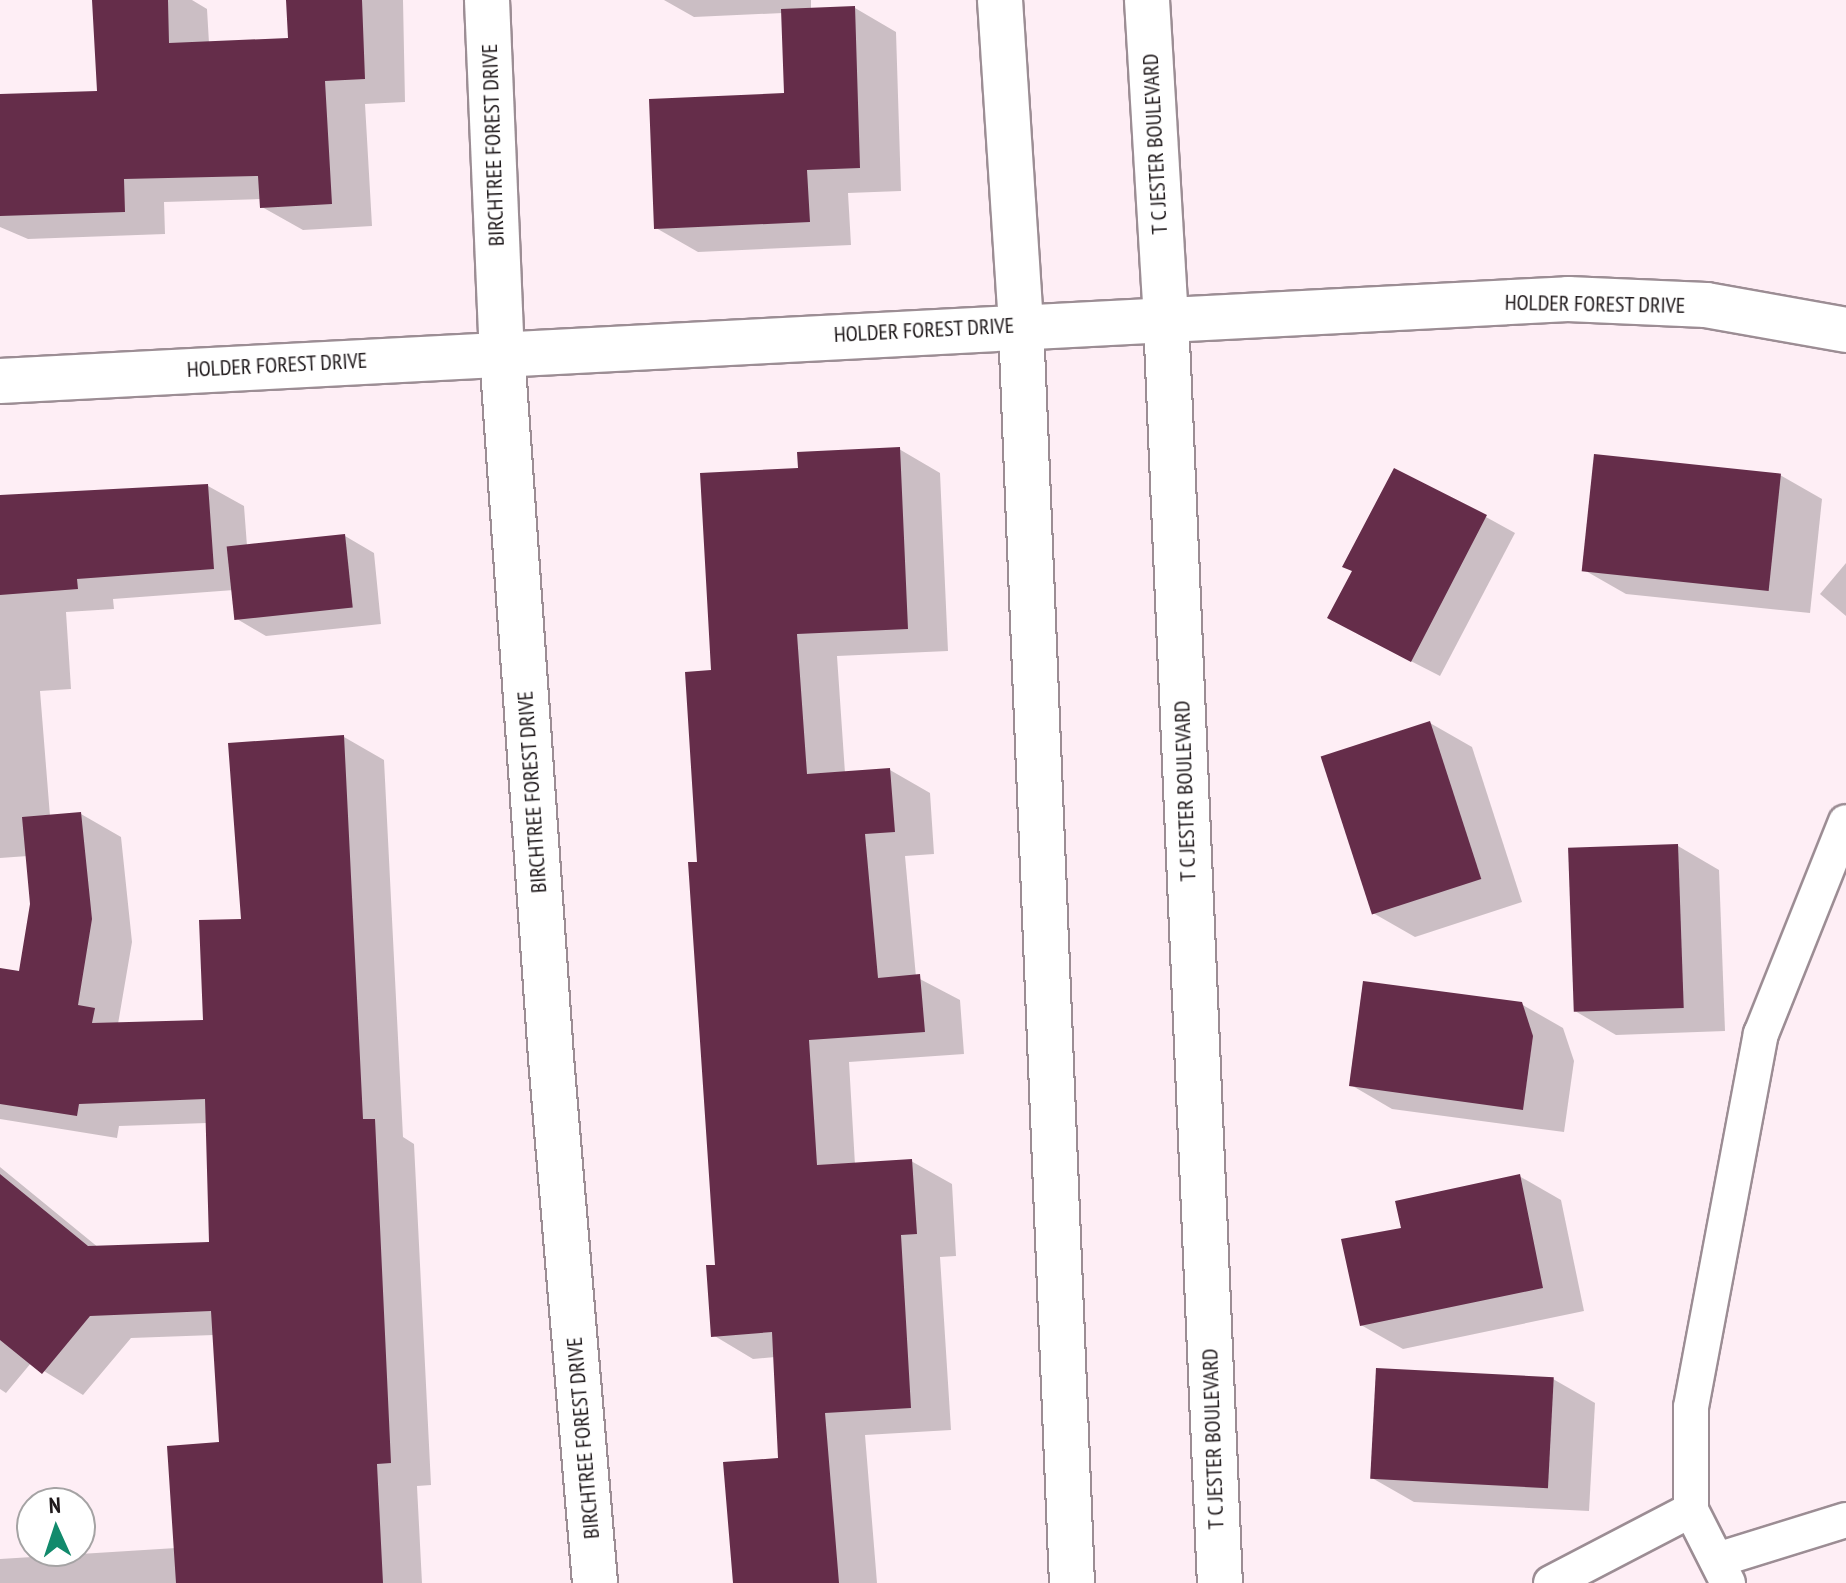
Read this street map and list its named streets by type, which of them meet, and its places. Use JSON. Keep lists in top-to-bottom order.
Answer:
{
  "streets": {
    "street": ["T C JESTER BOULEVARD", "BIRCHTREE FOREST DRIVE", "HOLDER FOREST DRIVE"]
  },
  "crossings": [
    ["T C JESTER BOULEVARD", "HOLDER FOREST DRIVE"],
    ["BIRCHTREE FOREST DRIVE", "HOLDER FOREST DRIVE"]
  ],
  "north": "top"
}
